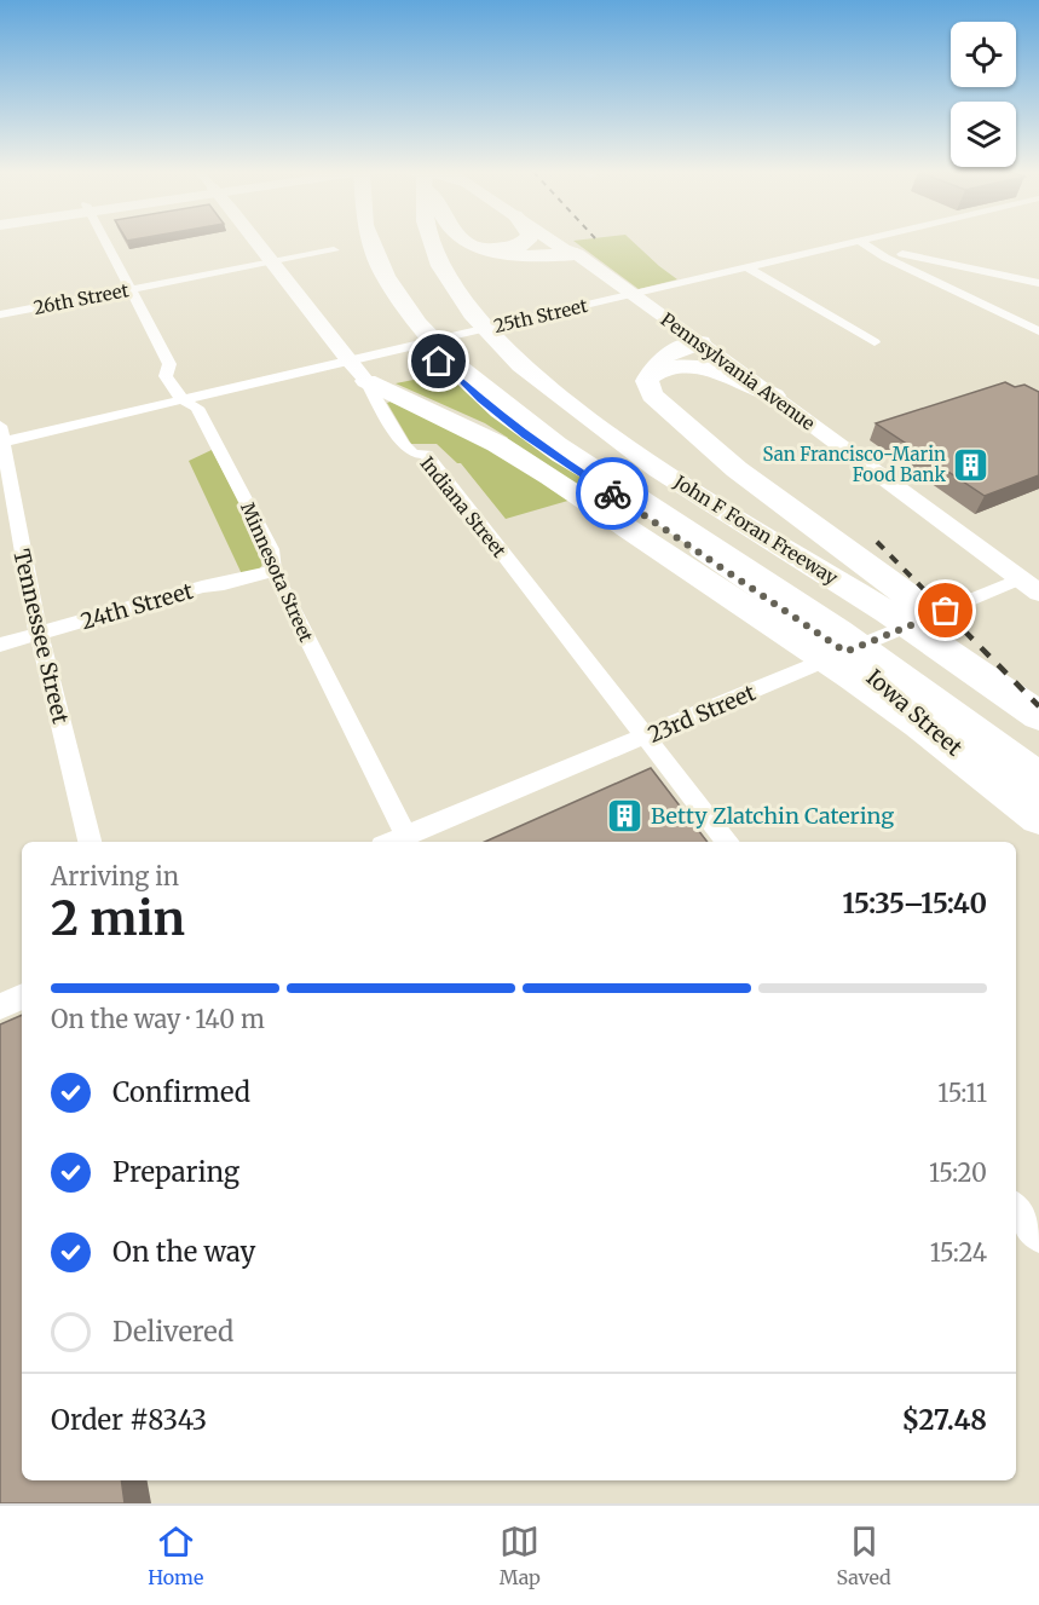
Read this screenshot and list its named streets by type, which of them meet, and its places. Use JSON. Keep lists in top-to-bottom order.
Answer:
{
  "streets": {
    "highway": ["John F Foran Freeway"],
    "main road": ["Pennsylvania Avenue", "Indiana Street"],
    "street": [
      "26th Street",
      "25th Street",
      "Minnesota Street",
      "24th Street",
      "Tennessee Street",
      "Iowa Street",
      "23rd Street"
    ]
  },
  "crossings": [
    ["26th Street", "Indiana Street"],
    ["26th Street", "Minnesota Street"],
    ["25th Street", "Pennsylvania Avenue"],
    ["25th Street", "Indiana Street"],
    ["25th Street", "Minnesota Street"],
    ["25th Street", "Tennessee Street"],
    ["25th Street", "Iowa Street"],
    ["Pennsylvania Avenue", "23rd Street"],
    ["Indiana Street", "23rd Street"],
    ["Minnesota Street", "24th Street"],
    ["Minnesota Street", "23rd Street"],
    ["24th Street", "Tennessee Street"],
    ["Iowa Street", "23rd Street"]
  ],
  "places": {
    "building": ["San Francisco-Marin Food Bank", "Betty Zlatchin Catering"]
  },
  "page": {
    "heading": ["2 min", "Arriving in", "15:35–15:40"],
    "panel": ["Order #8343", "$27.48"],
    "bar": "On the way · 140 m",
    "list": [
      ["Confirmed", "15:11"],
      ["Preparing", "15:20"],
      ["On the way", "15:24"],
      "Delivered"
    ],
    "tabs": ["Home", "Map", "Saved"]
  }
}
